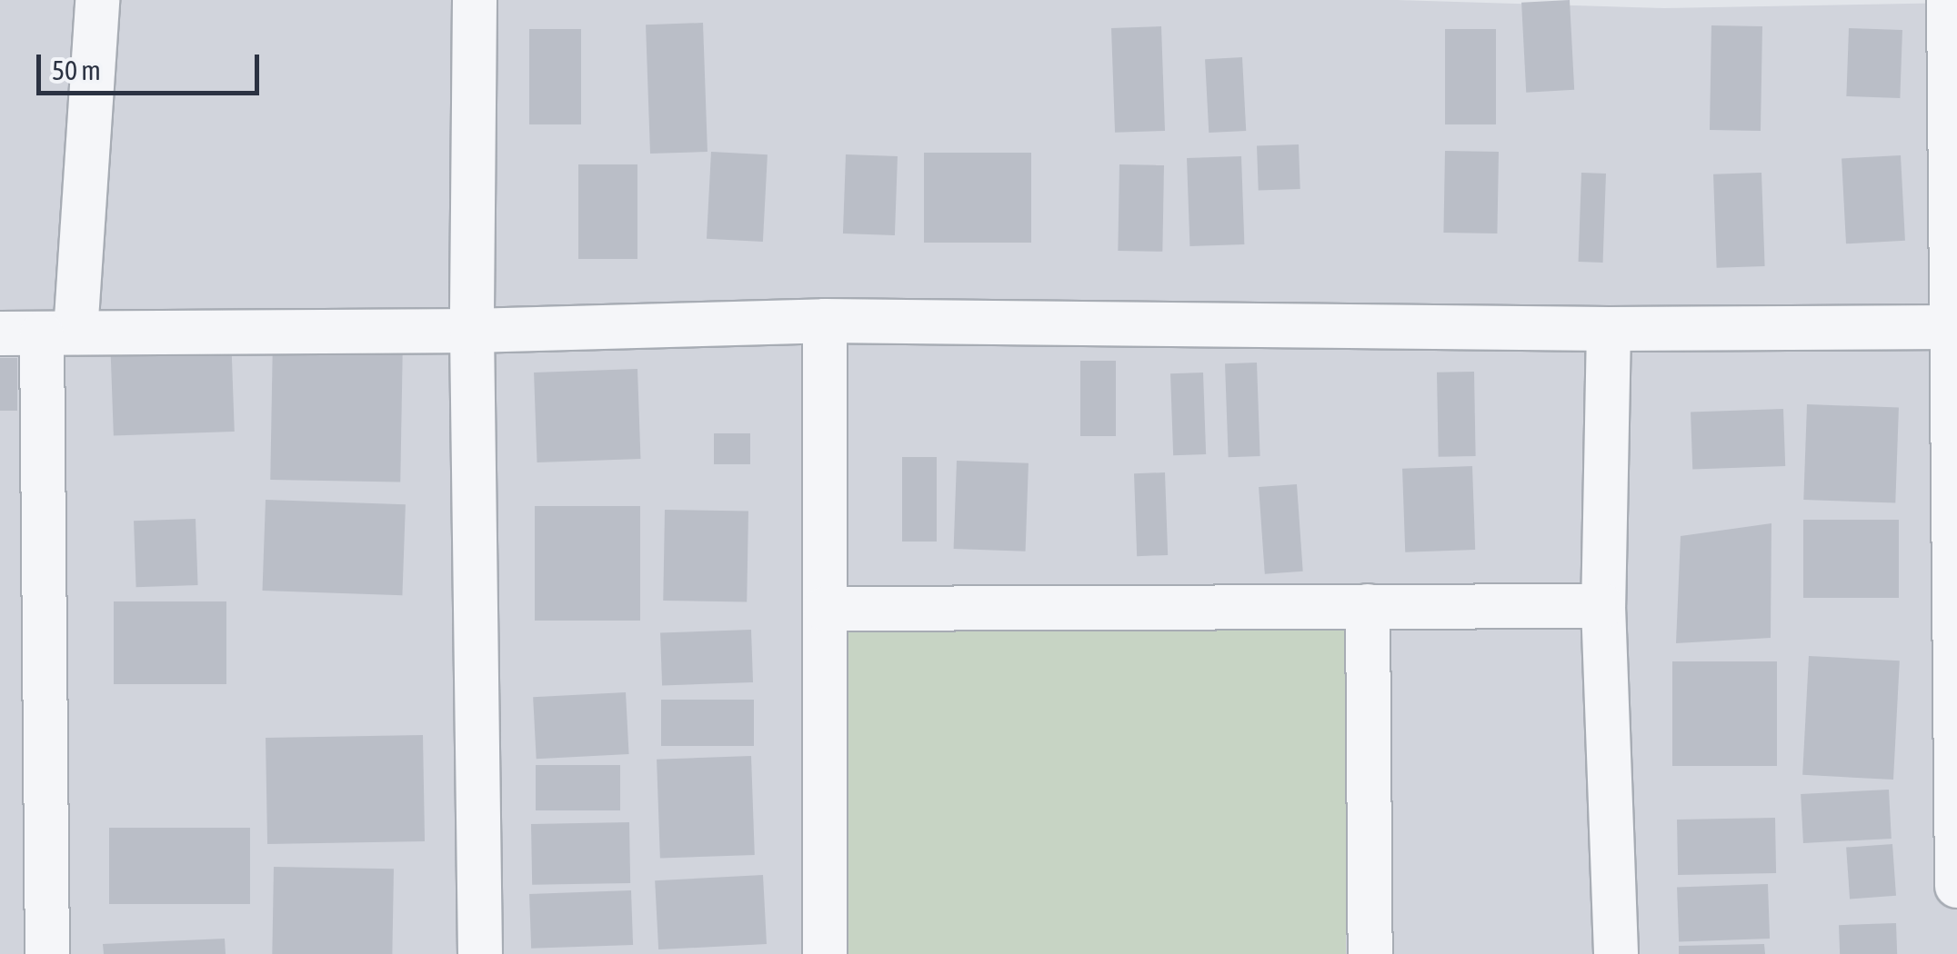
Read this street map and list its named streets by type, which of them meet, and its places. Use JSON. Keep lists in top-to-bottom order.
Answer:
{
  "scale_bar": "50 m"
}
